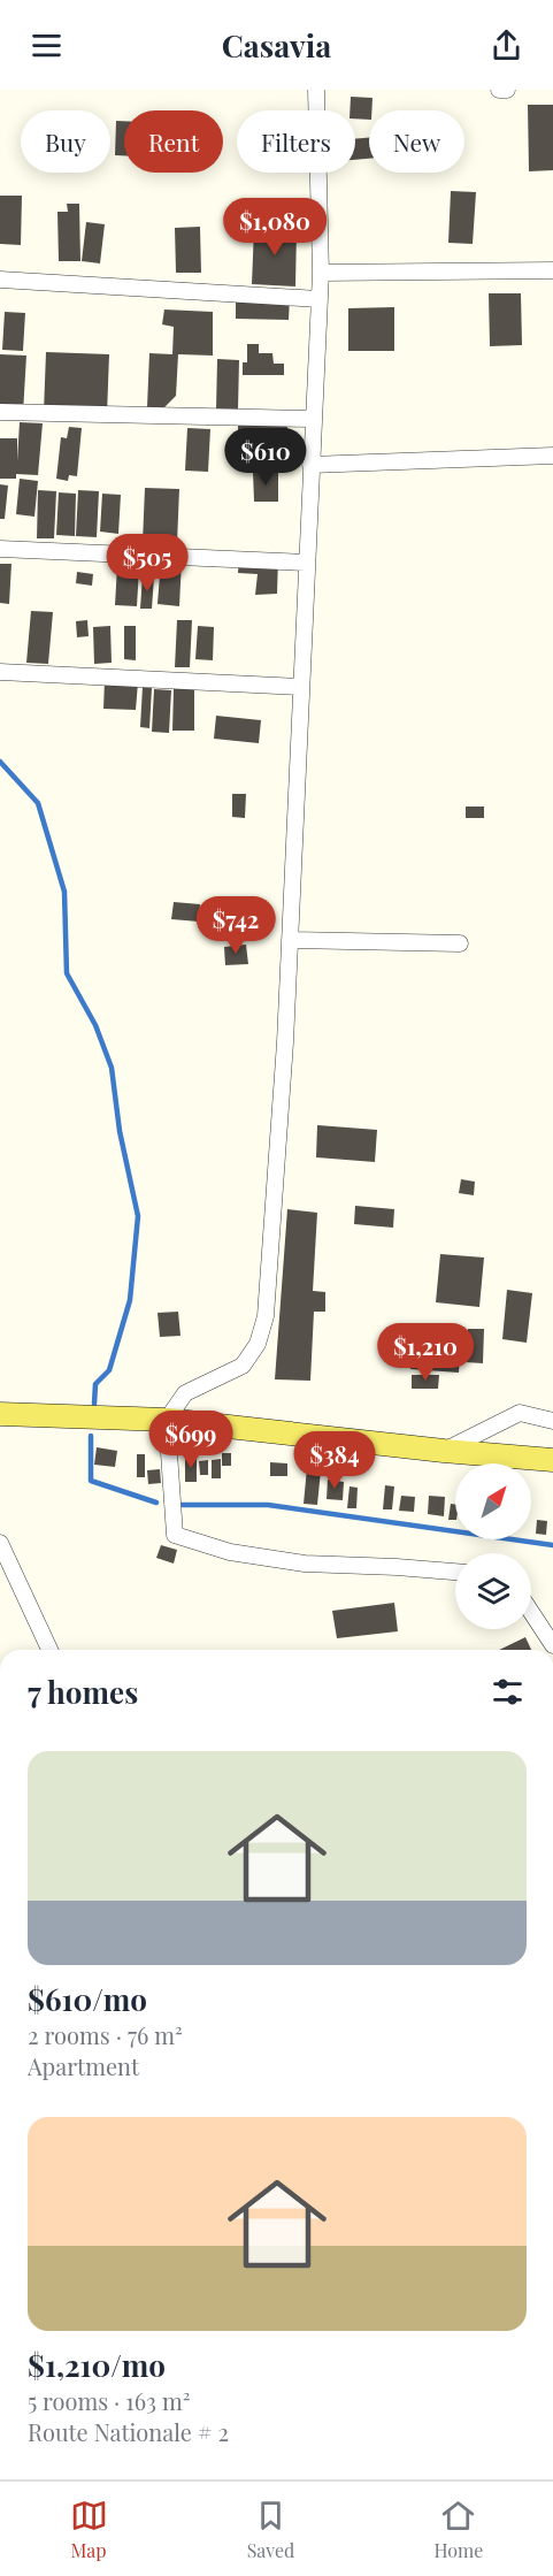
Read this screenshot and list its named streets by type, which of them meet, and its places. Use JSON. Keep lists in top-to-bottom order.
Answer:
{
  "north": "top right",
  "page": {
    "header": "Casavia",
    "chip": [
      "Buy",
      "Rent",
      "Filters",
      "New"
    ],
    "price": [
      "$1,080",
      "$610",
      "$505",
      "$742",
      "$1,210",
      "$699",
      "$384"
    ],
    "heading": "7 homes",
    "list": [
      {
        "name": "$610/mo",
        "note": "2 rooms · 76 m² · Apartment"
      },
      {
        "name": "$1,210/mo",
        "note": "5 rooms · 163 m² · Route Nationale # 2"
      }
    ],
    "tabs": ["Map", "Saved", "Home"]
  }
}
